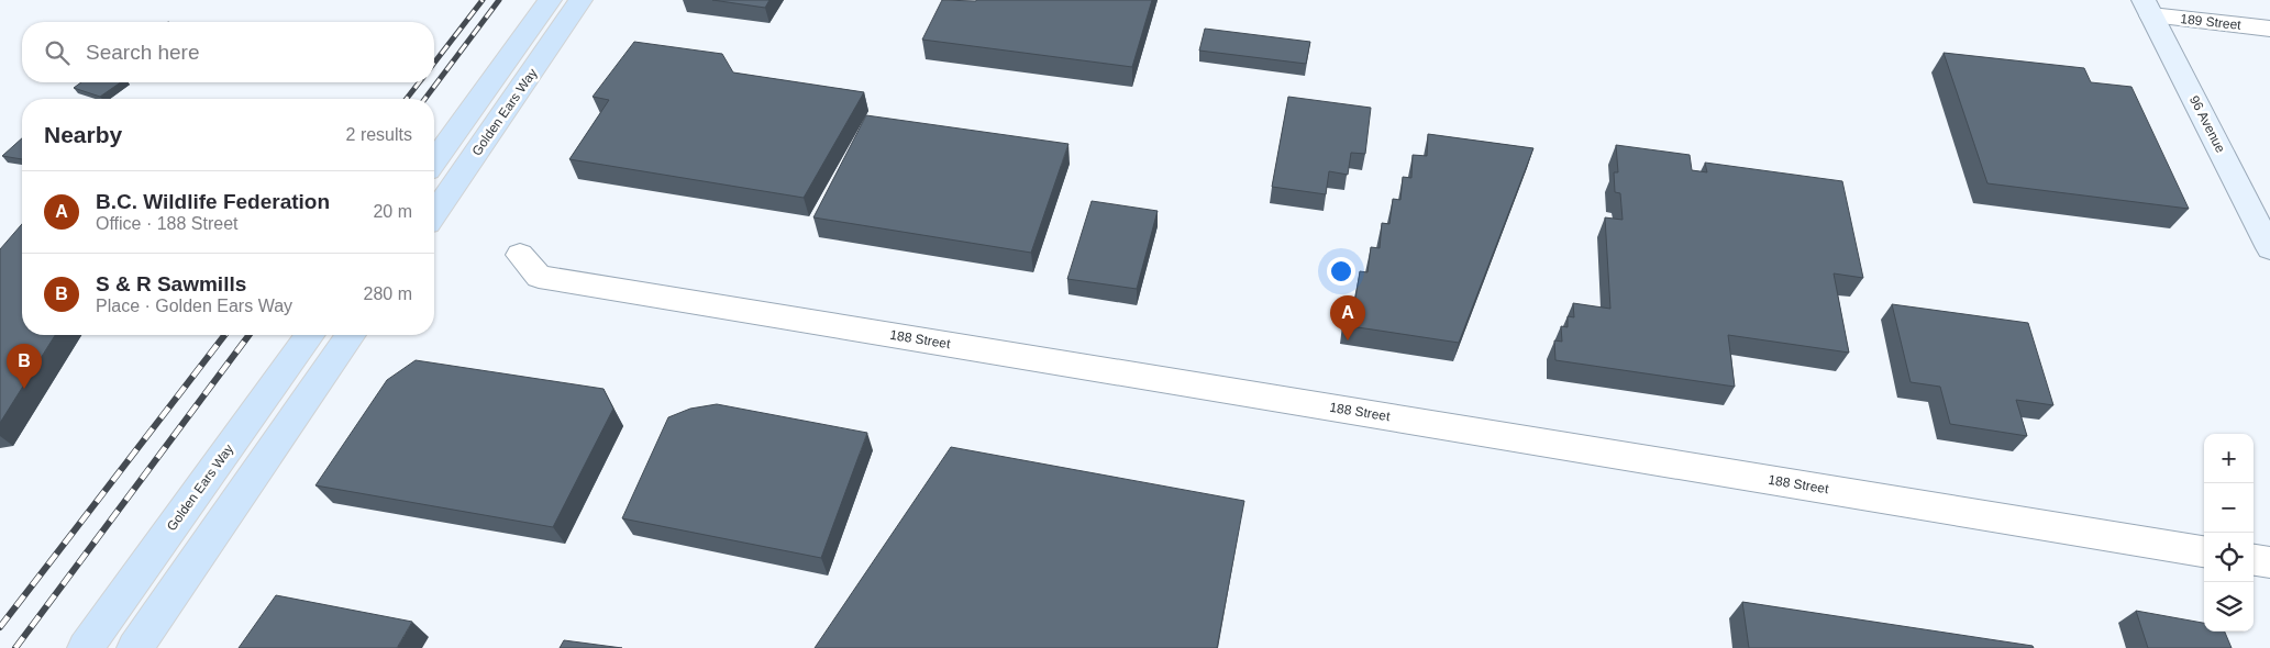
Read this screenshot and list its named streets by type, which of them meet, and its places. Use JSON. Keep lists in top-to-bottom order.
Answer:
{
  "streets": {
    "main road": ["Golden Ears Way", "96 Avenue"],
    "street": ["189 Street", "188 Street"]
  },
  "crossings": [
    ["189 Street", "96 Avenue"]
  ],
  "page": {
    "search": "Search here",
    "heading": ["Nearby", "2 results"],
    "list": [
      {
        "mark": "A",
        "name": "B.C. Wildlife Federation",
        "note": "Office · 188 Street",
        "value": "20 m"
      },
      {
        "mark": "B",
        "name": "S & R Sawmills",
        "note": "Place · Golden Ears Way",
        "value": "280 m"
      }
    ],
    "pins": ["A", "B"],
    "map_buttons": ["+", "−"]
  }
}
